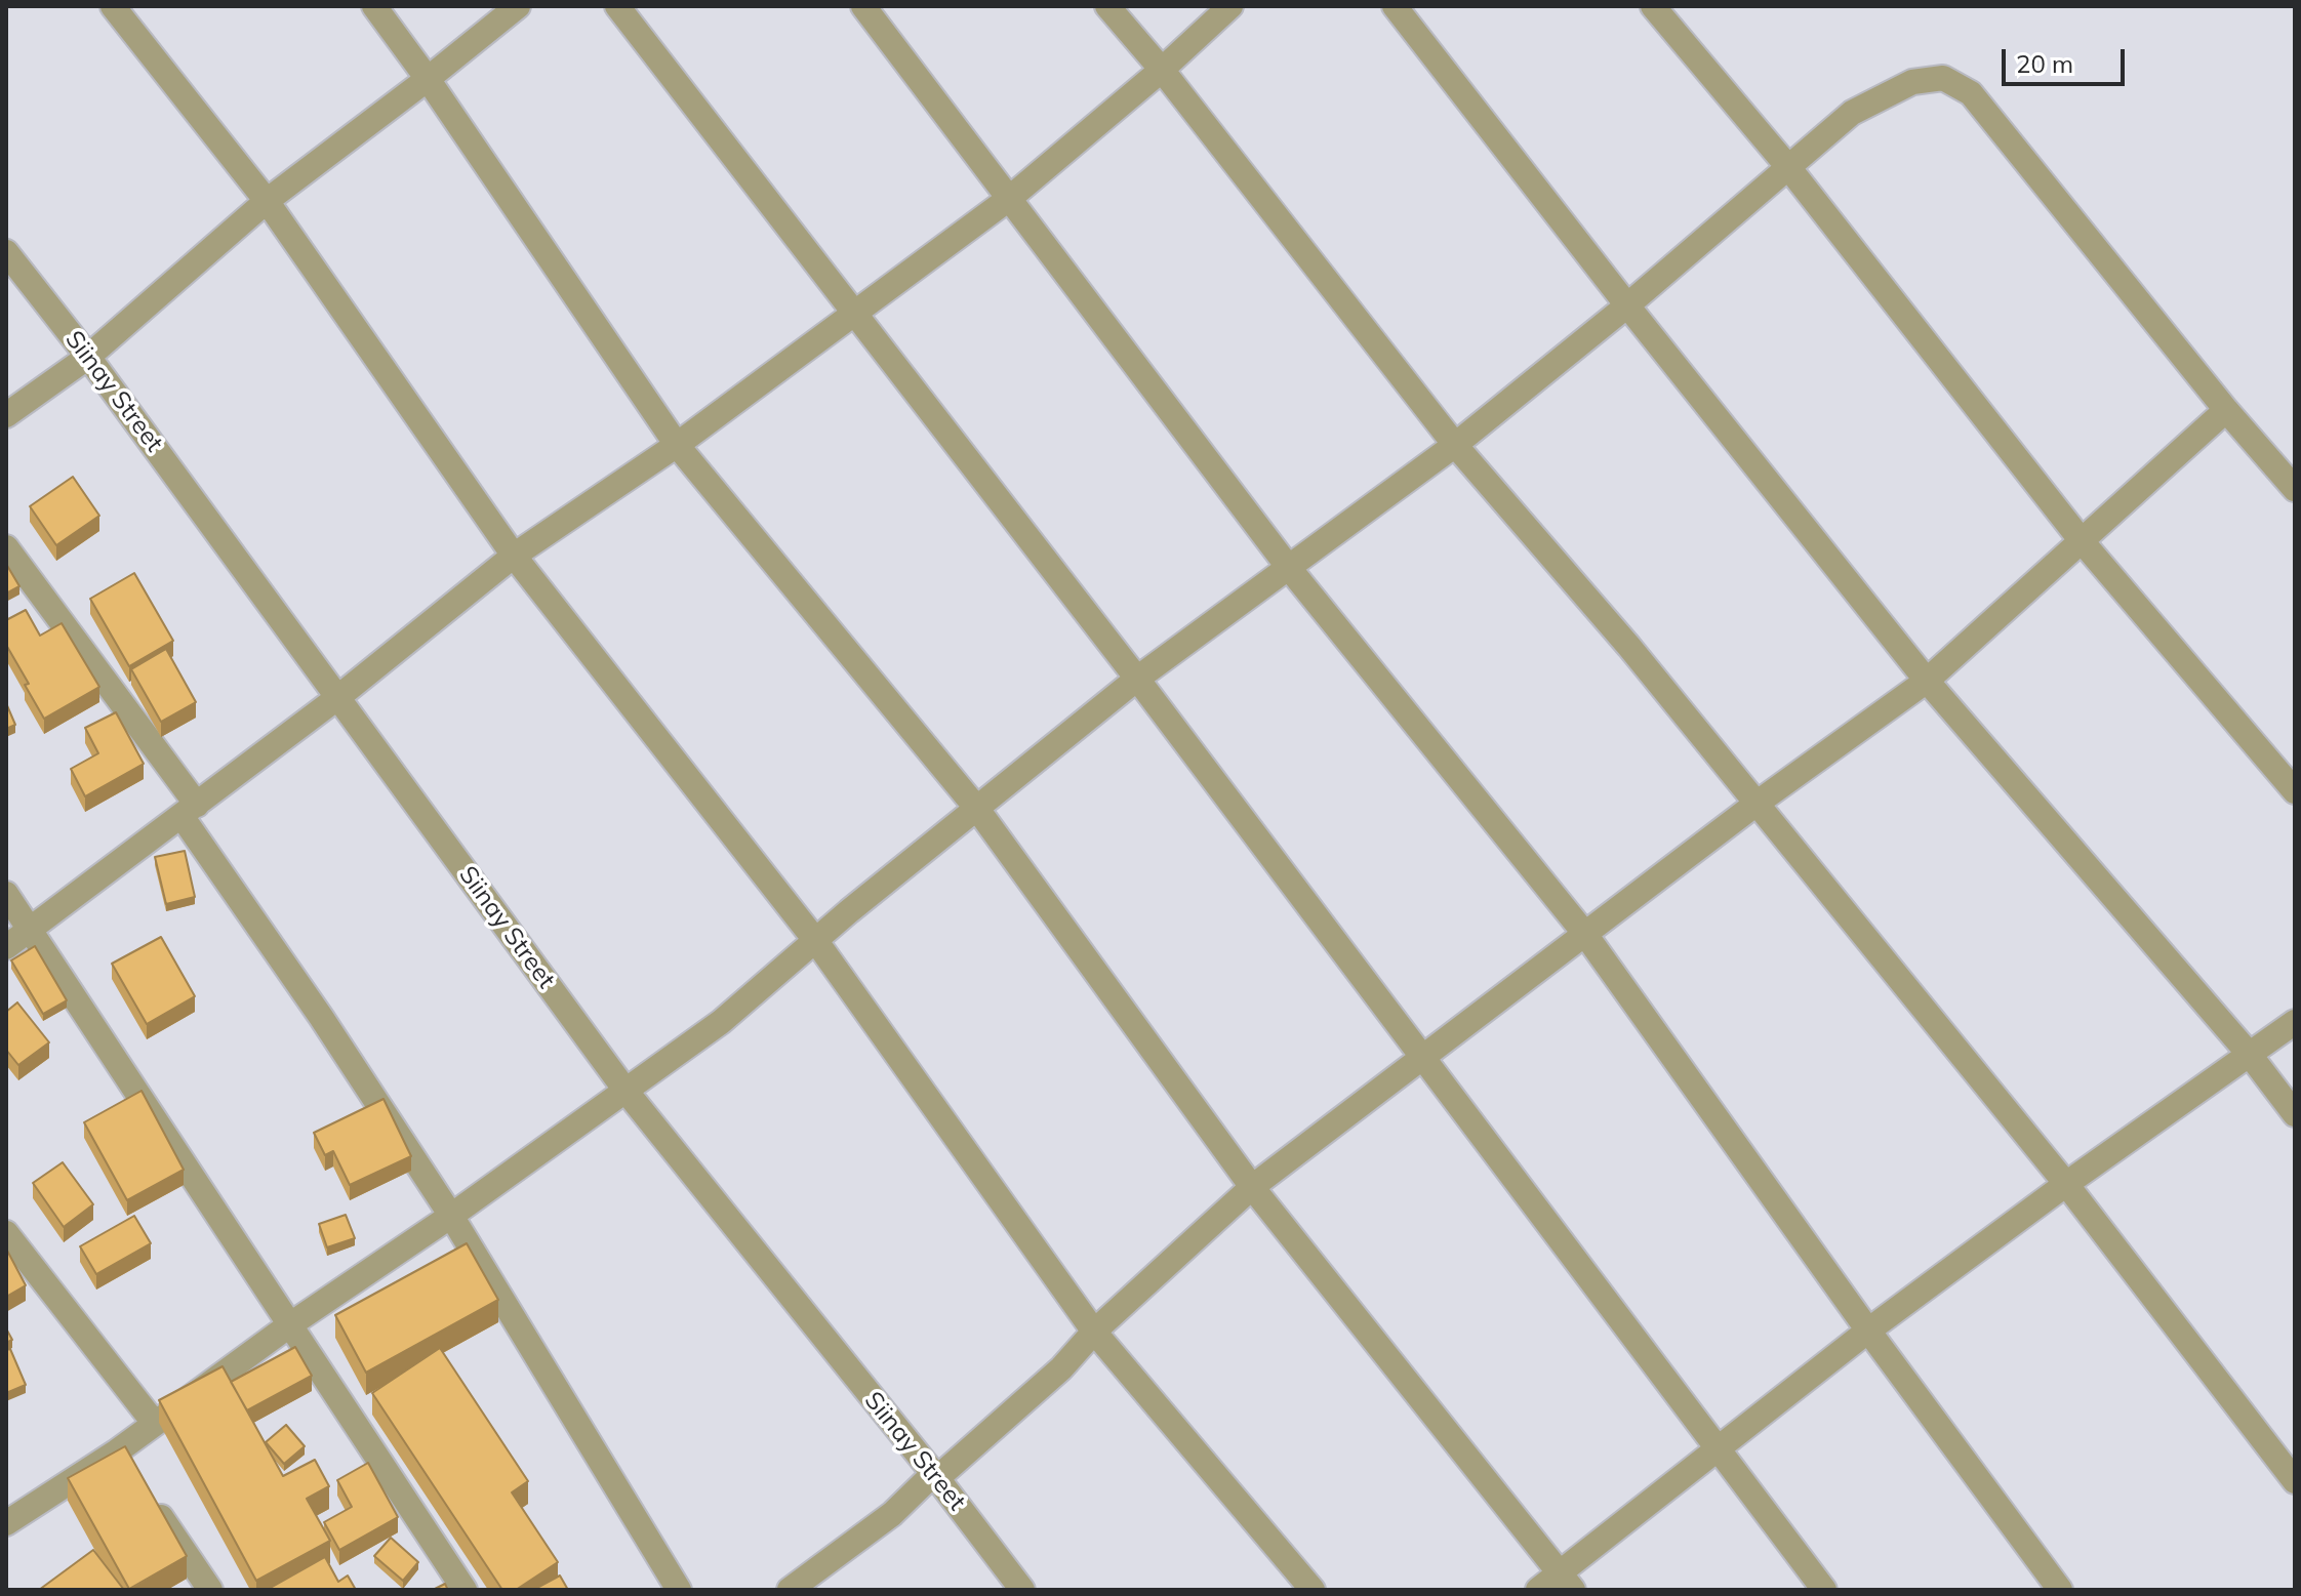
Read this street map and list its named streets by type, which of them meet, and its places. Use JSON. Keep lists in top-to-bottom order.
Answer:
{
  "streets": {
    "street": ["Siinay Street"]
  },
  "scale_bar": "20 m"
}
